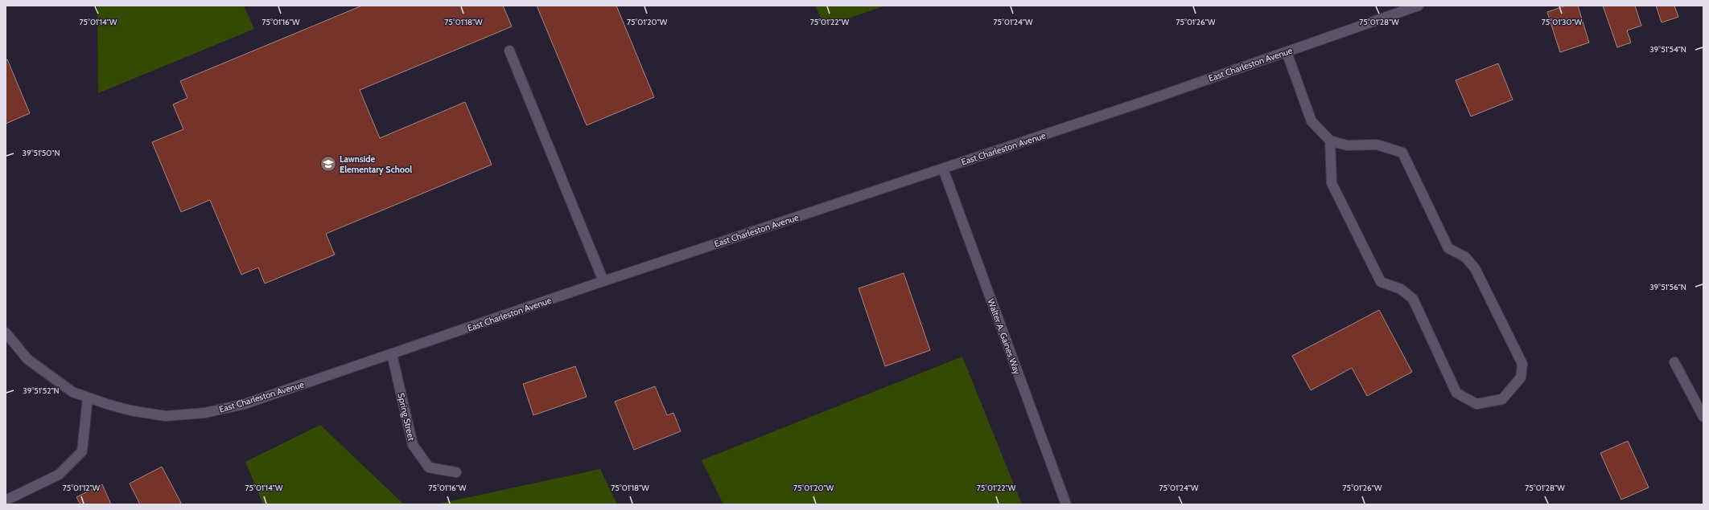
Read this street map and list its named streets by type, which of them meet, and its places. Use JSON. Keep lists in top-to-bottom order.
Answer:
{
  "streets": {
    "street": ["East Charleston Avenue", "Walter A. Gaines Way", "Spring Street"]
  },
  "crossings": [
    ["East Charleston Avenue", "Walter A. Gaines Way"],
    ["East Charleston Avenue", "Spring Street"]
  ],
  "places": {
    "school or university": ["Lawnside Elementary School"]
  },
  "coordinates": [
    "75°01'30\"W",
    "75°01'14\"W",
    "75°01'16\"W",
    "75°01'18\"W",
    "75°01'20\"W",
    "75°01'22\"W",
    "75°01'24\"W",
    "75°01'26\"W",
    "75°01'28\"W",
    "39°51'54\"N",
    "39°51'50\"N",
    "39°51'56\"N",
    "39°51'52\"N",
    "75°01'12\"W"
  ]
}
